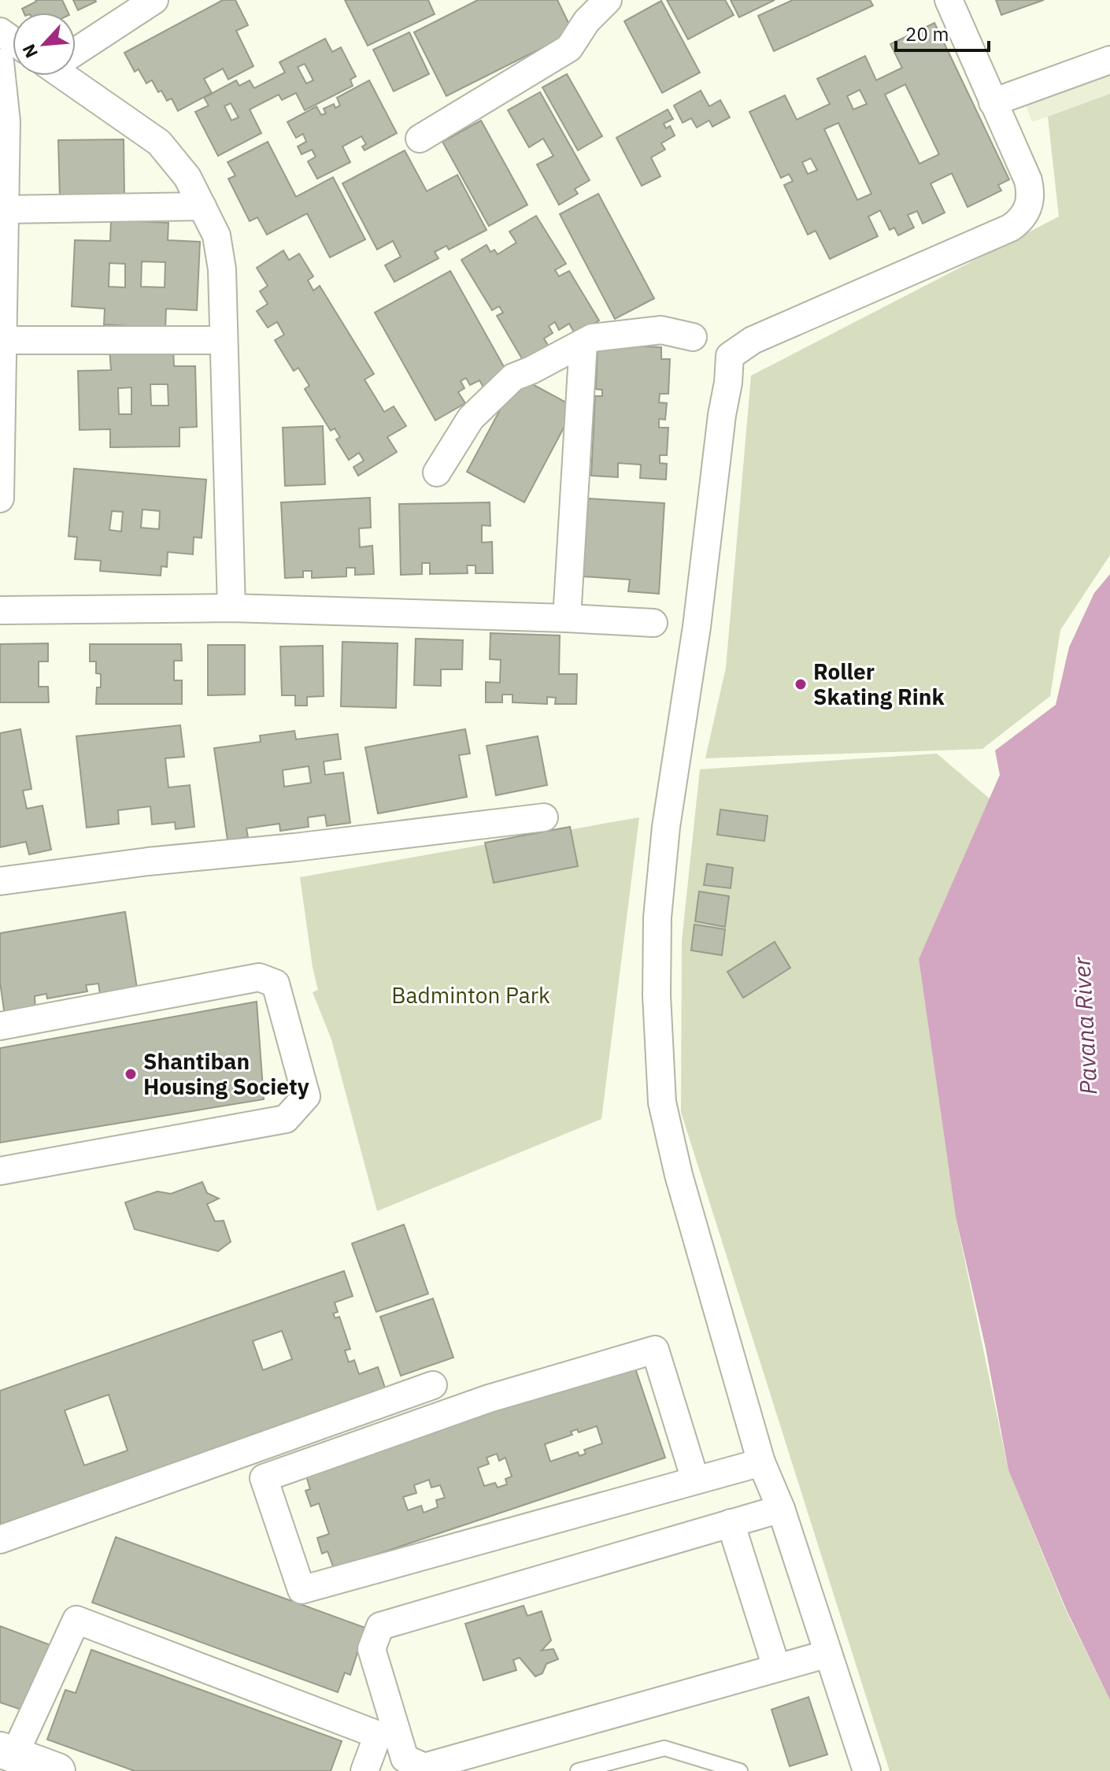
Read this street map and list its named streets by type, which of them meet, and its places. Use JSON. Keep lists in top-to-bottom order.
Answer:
{
  "water": ["Pavana River"],
  "parks": ["Badminton Park"],
  "places": ["Roller Skating Rink", "Shantiban Housing Society"],
  "scale_bar": "20 m",
  "north": "bottom left"
}
